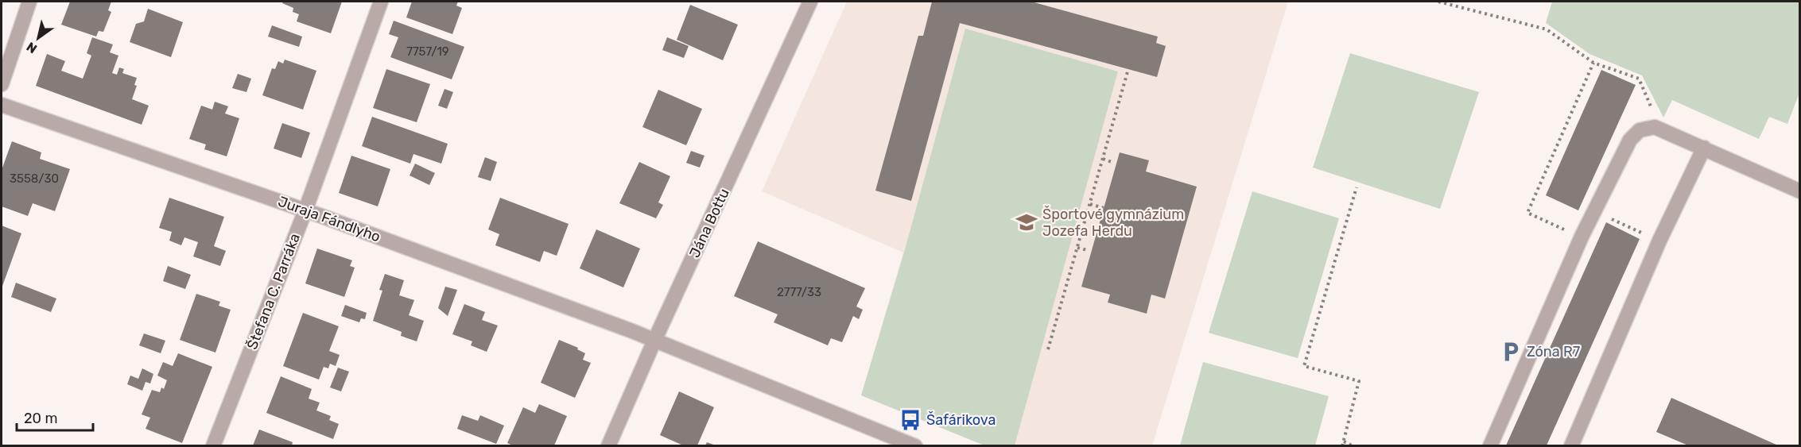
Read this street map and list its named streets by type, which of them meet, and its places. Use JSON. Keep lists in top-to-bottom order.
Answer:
{
  "streets": {
    "street": ["Juraja Fándlyho", "Jána Bottu", "Štefana C. Parráka"]
  },
  "crossings": [
    ["Juraja Fándlyho", "Jána Bottu"],
    ["Juraja Fándlyho", "Štefana C. Parráka"]
  ],
  "places": {
    "school or university": ["Športové gymnázium Jozefa Herdu"],
    "parking": ["Zóna R7"],
    "bus stop": ["Šafárikova"]
  },
  "house_numbers": ["7757/19", "3558/30", "2777/33"],
  "scale_bar": "20 m",
  "north": "bottom left"
}
